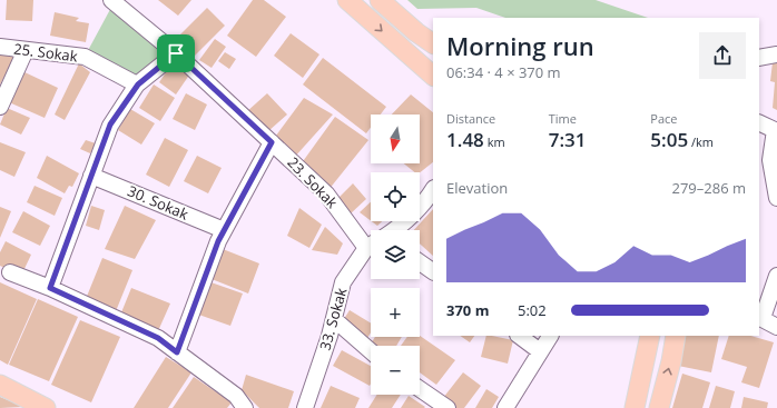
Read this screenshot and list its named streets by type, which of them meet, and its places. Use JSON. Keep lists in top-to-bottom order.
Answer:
{
  "streets": {
    "street": [
      "25. Sokak",
      "23. Sokak",
      "30. Sokak",
      "33. Sokak"
    ]
  },
  "north": "bottom",
  "page": {
    "heading": ["Morning run", "06:34 · 4 × 370 m"],
    "stats": [
      ["Distance", "1.48 km"],
      ["Time", "7:31"],
      ["Pace", "5:05 /km"]
    ],
    "map_buttons": ["+", "−"],
    "chart": ["Elevation", "279–286 m"],
    "list": [
      {
        "name": "370 m",
        "note": "5:02"
      }
    ]
  }
}
